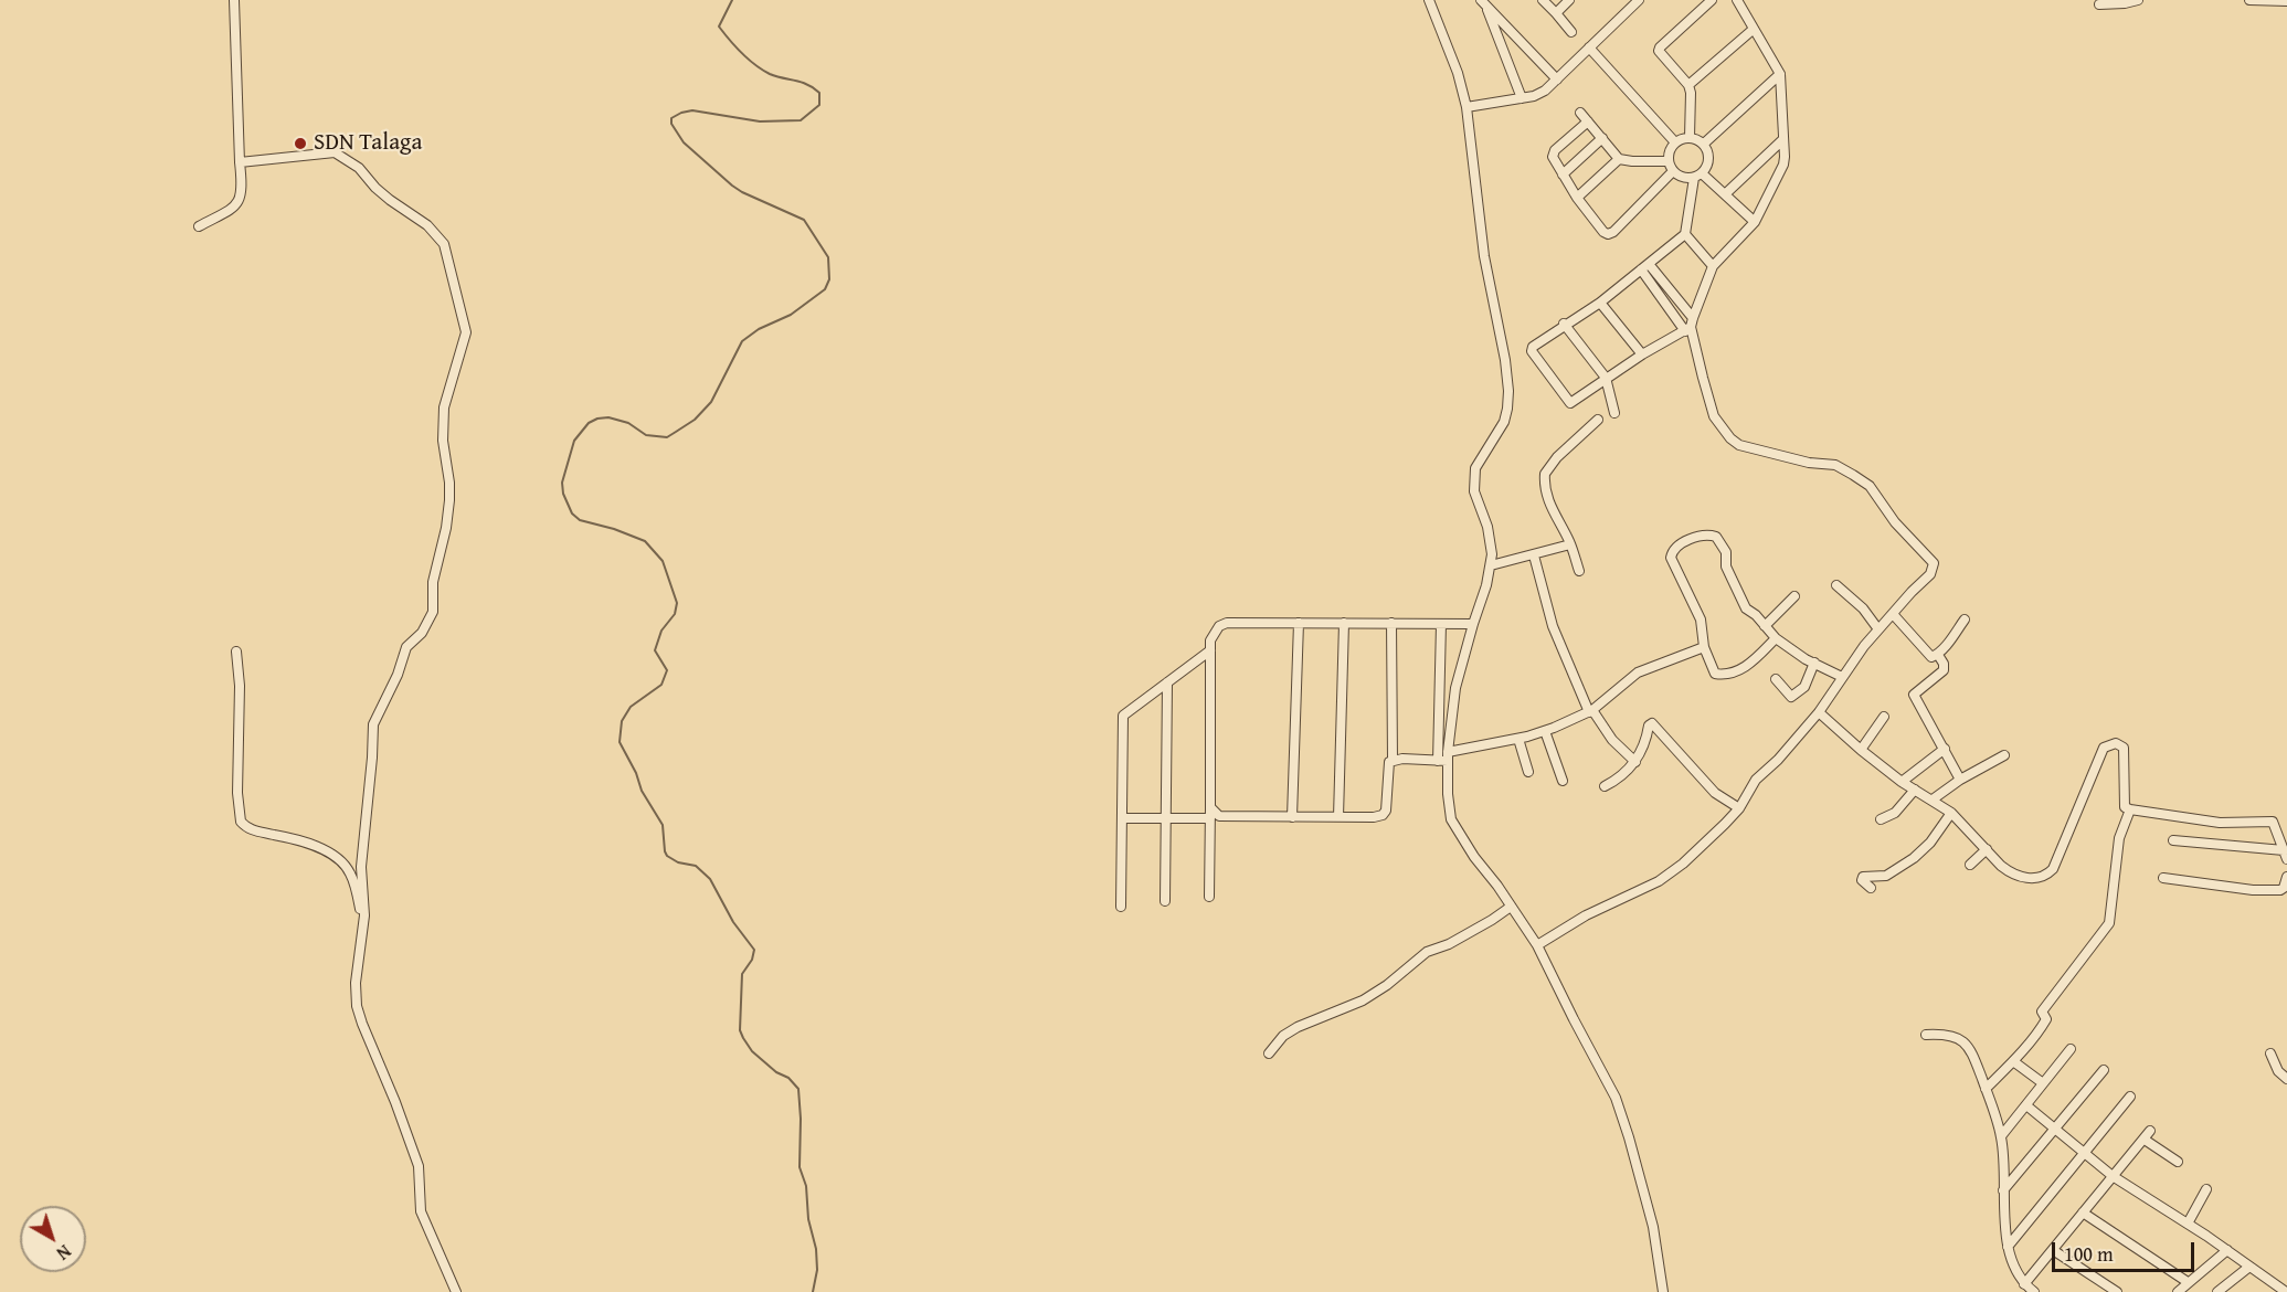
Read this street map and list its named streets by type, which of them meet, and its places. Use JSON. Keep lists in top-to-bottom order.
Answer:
{
  "places": ["SDN Talaga"],
  "scale_bar": "100 m",
  "north": "bottom right"
}
